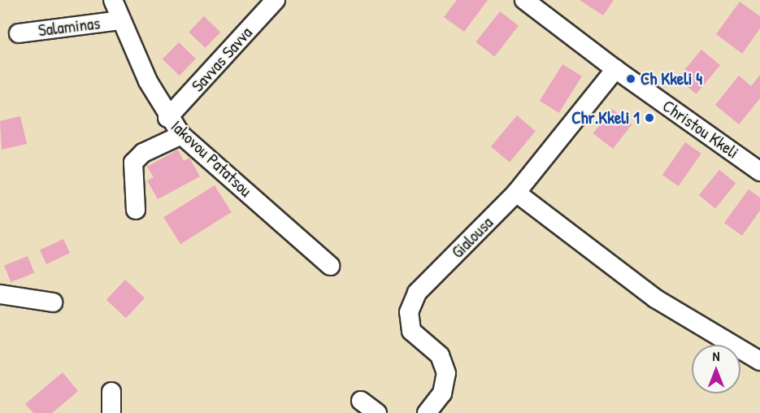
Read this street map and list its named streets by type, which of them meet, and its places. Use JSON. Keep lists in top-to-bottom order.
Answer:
{
  "streets": {
    "street": [
      "Salaminas",
      "Savvas Savva",
      "Christou Kkeli",
      "Iakovou Patatsou",
      "Gialousa"
    ]
  },
  "crossings": [
    ["Salaminas", "Iakovou Patatsou"],
    ["Savvas Savva", "Iakovou Patatsou"],
    ["Christou Kkeli", "Gialousa"]
  ],
  "places": ["Ch Kkeli 4", "Chr.Kkeli 1"],
  "north": "top"
}
